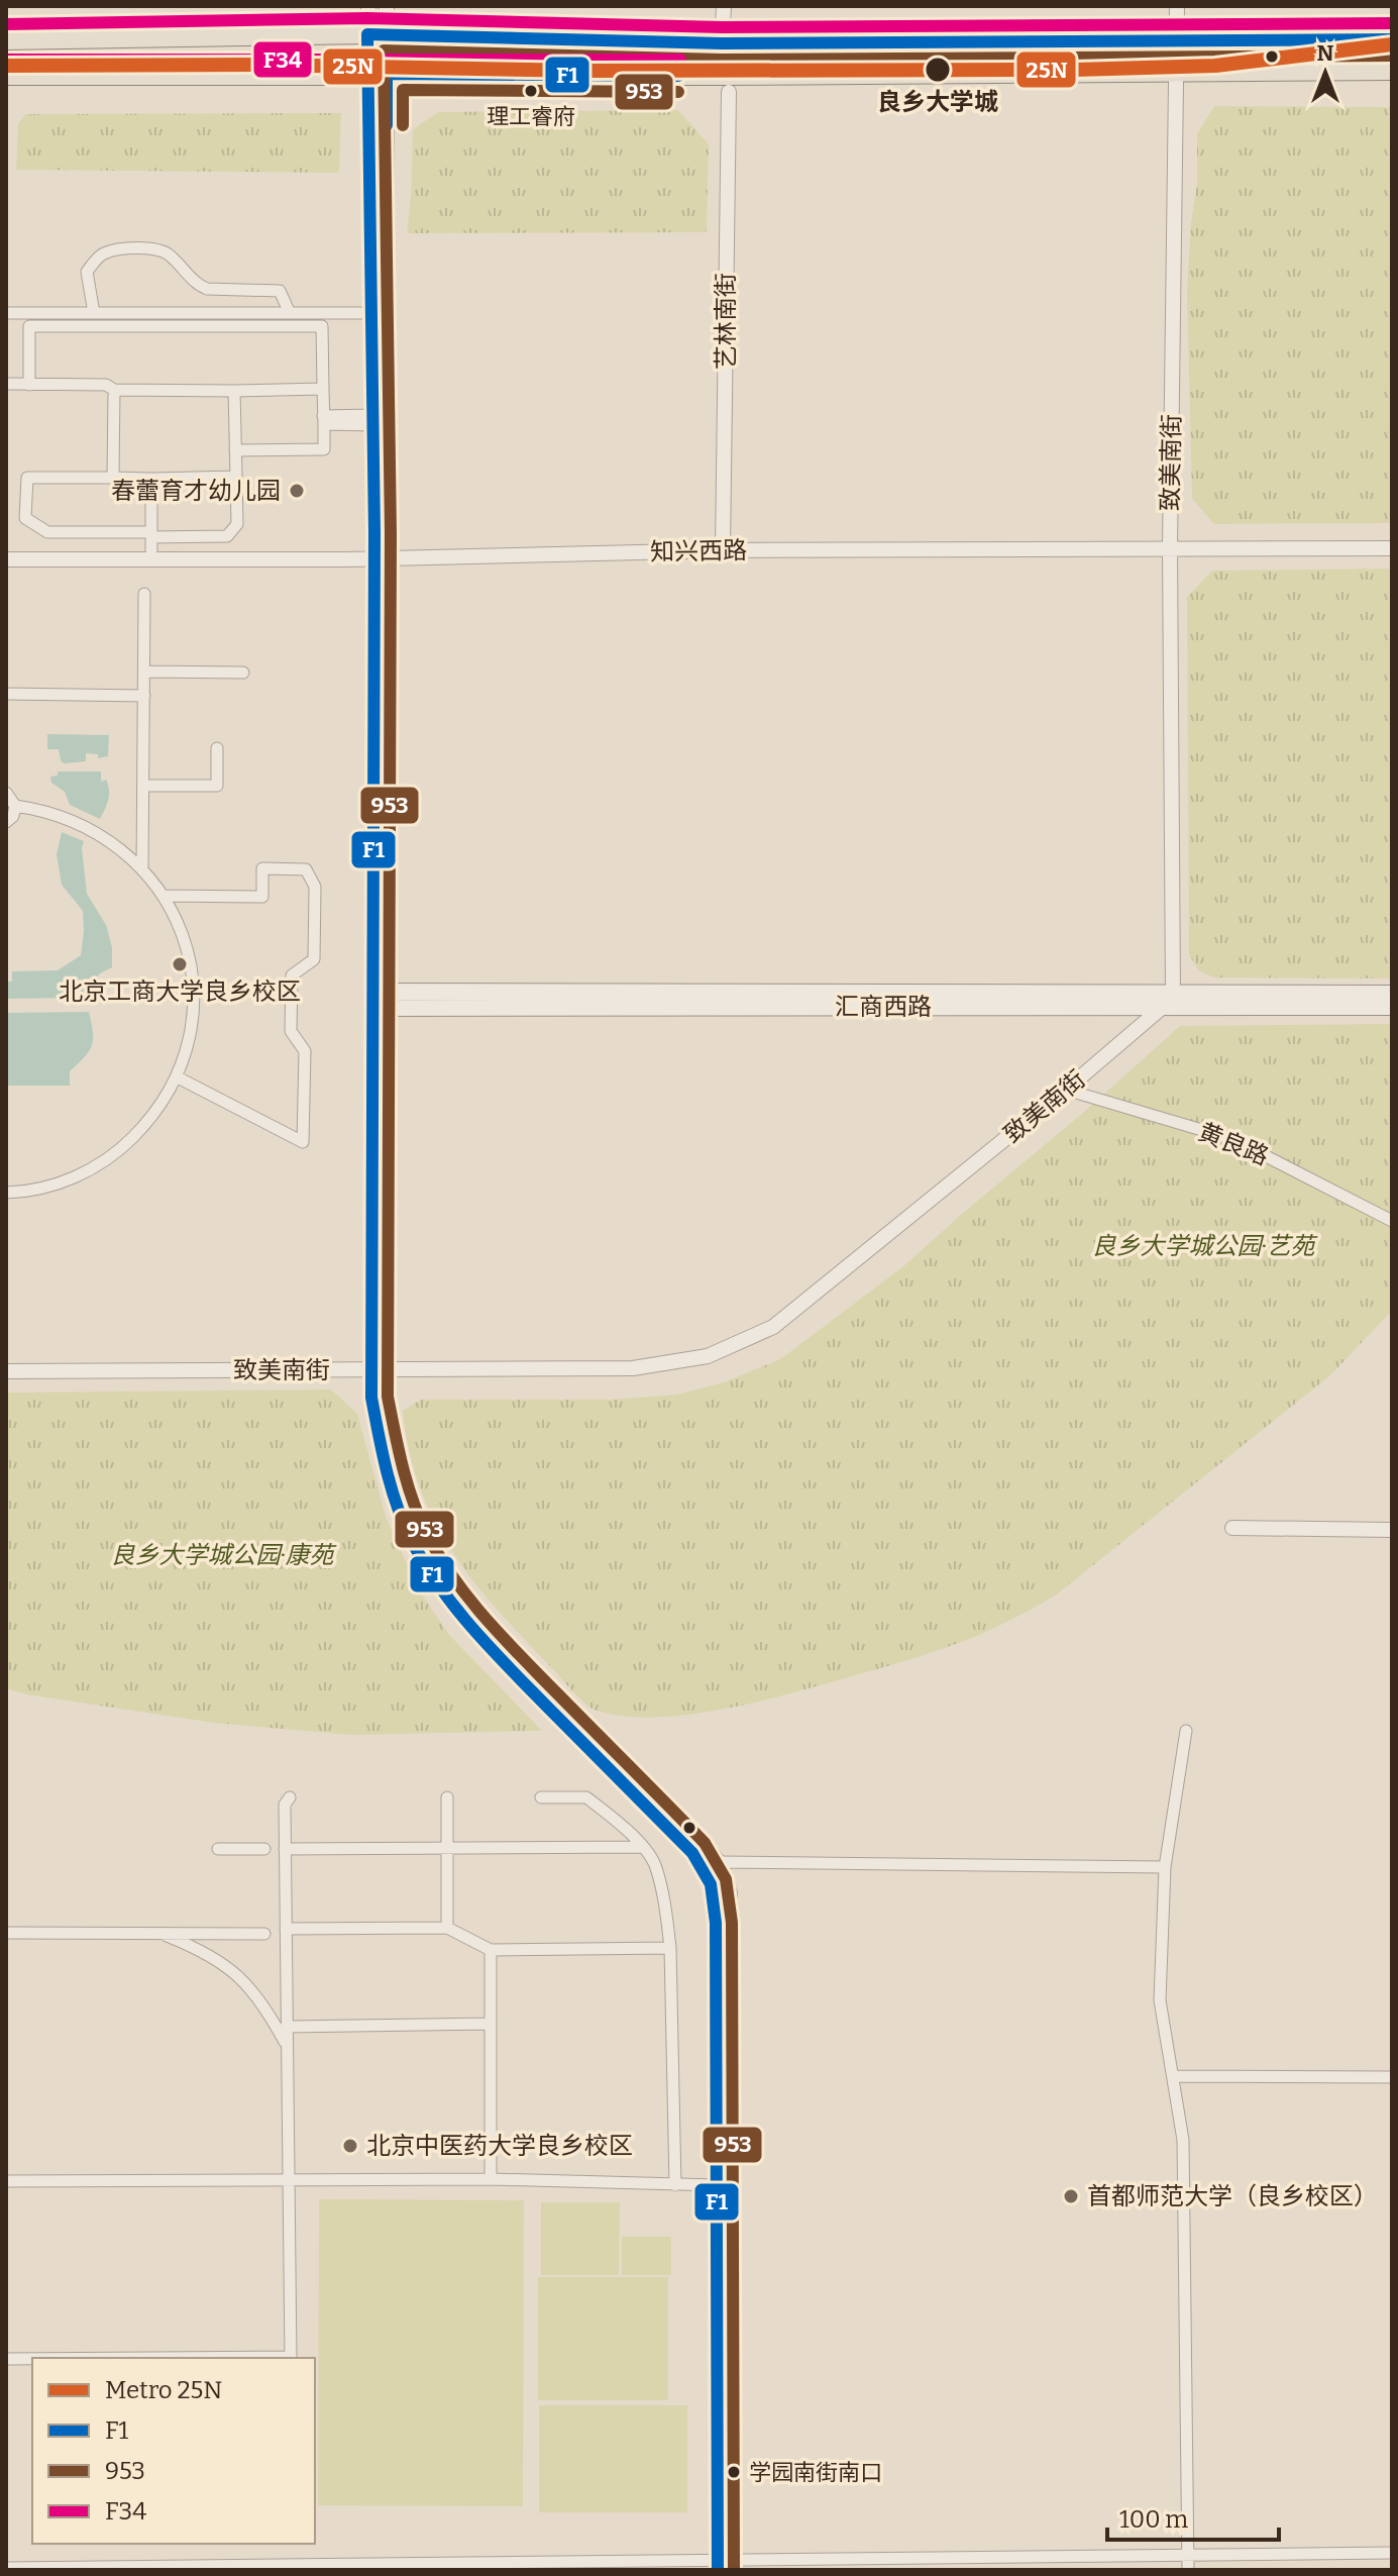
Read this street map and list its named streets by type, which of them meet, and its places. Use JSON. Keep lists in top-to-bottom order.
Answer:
{
  "streets": {
    "main road": ["汇商西路"],
    "street": [
      "艺林南街",
      "致美南街",
      "知兴西路",
      "黄良路"
    ]
  },
  "crossings": [
    ["艺林南街", "知兴西路"],
    ["致美南街", "知兴西路"],
    ["致美南街", "汇商西路"],
    ["致美南街", "黄良路"]
  ],
  "parks": ["良乡大学城公园·艺苑", "良乡大学城公园·康苑"],
  "places": [
    "良乡大学城",
    "理工睿府",
    "春蕾育才幼儿园",
    "北京工商大学良乡校区",
    "北京中医药大学良乡校区",
    "首都师范大学（良乡校区）",
    "学园南街南口"
  ],
  "lines": [
    "transit line F34",
    "transit line F1",
    "metro line 25N",
    "transit line 953"
  ],
  "legend": [
    "Metro 25N",
    "F1",
    "953",
    "F34"
  ],
  "scale_bar": "100 m",
  "north": "top"
}
